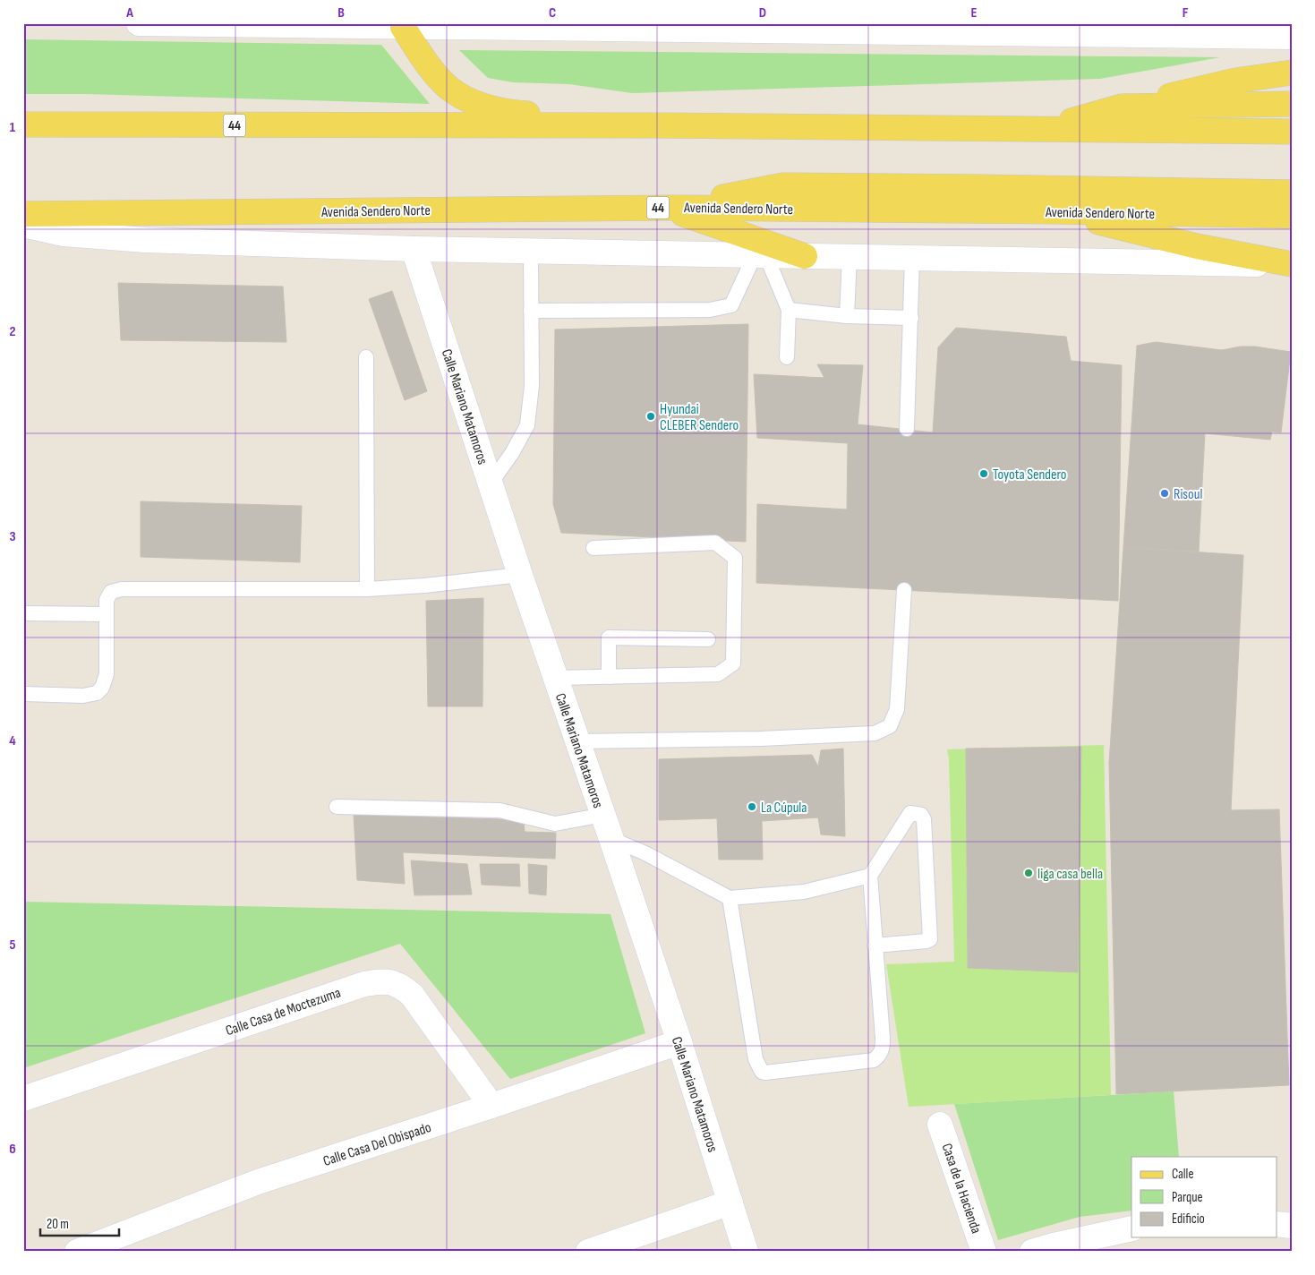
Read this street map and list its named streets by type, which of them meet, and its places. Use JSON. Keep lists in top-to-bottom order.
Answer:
{
  "streets": {
    "main road": ["44", "Avenida Sendero Norte"],
    "street": [
      "Calle Mariano Matamoros",
      "Calle Casa de Moctezuma",
      "Calle Casa Del Obispado",
      "Casa de la Hacienda"
    ]
  },
  "crossings": [
    ["Calle Mariano Matamoros", "Calle Casa Del Obispado"],
    ["Calle Casa de Moctezuma", "Calle Casa Del Obispado"]
  ],
  "places": [
    "Hyundai CLEBER Sendero",
    "Toyota Sendero",
    "Risoul",
    "La Cúpula",
    "liga casa bella"
  ],
  "legend": ["Calle", "Parque", "Edificio"],
  "scale_bar": "20 m",
  "grid": {
    "columns": [
      "A",
      "B",
      "C",
      "D",
      "E",
      "F"
    ],
    "rows": [
      "1",
      "2",
      "3",
      "4",
      "5",
      "6"
    ]
  }
}
